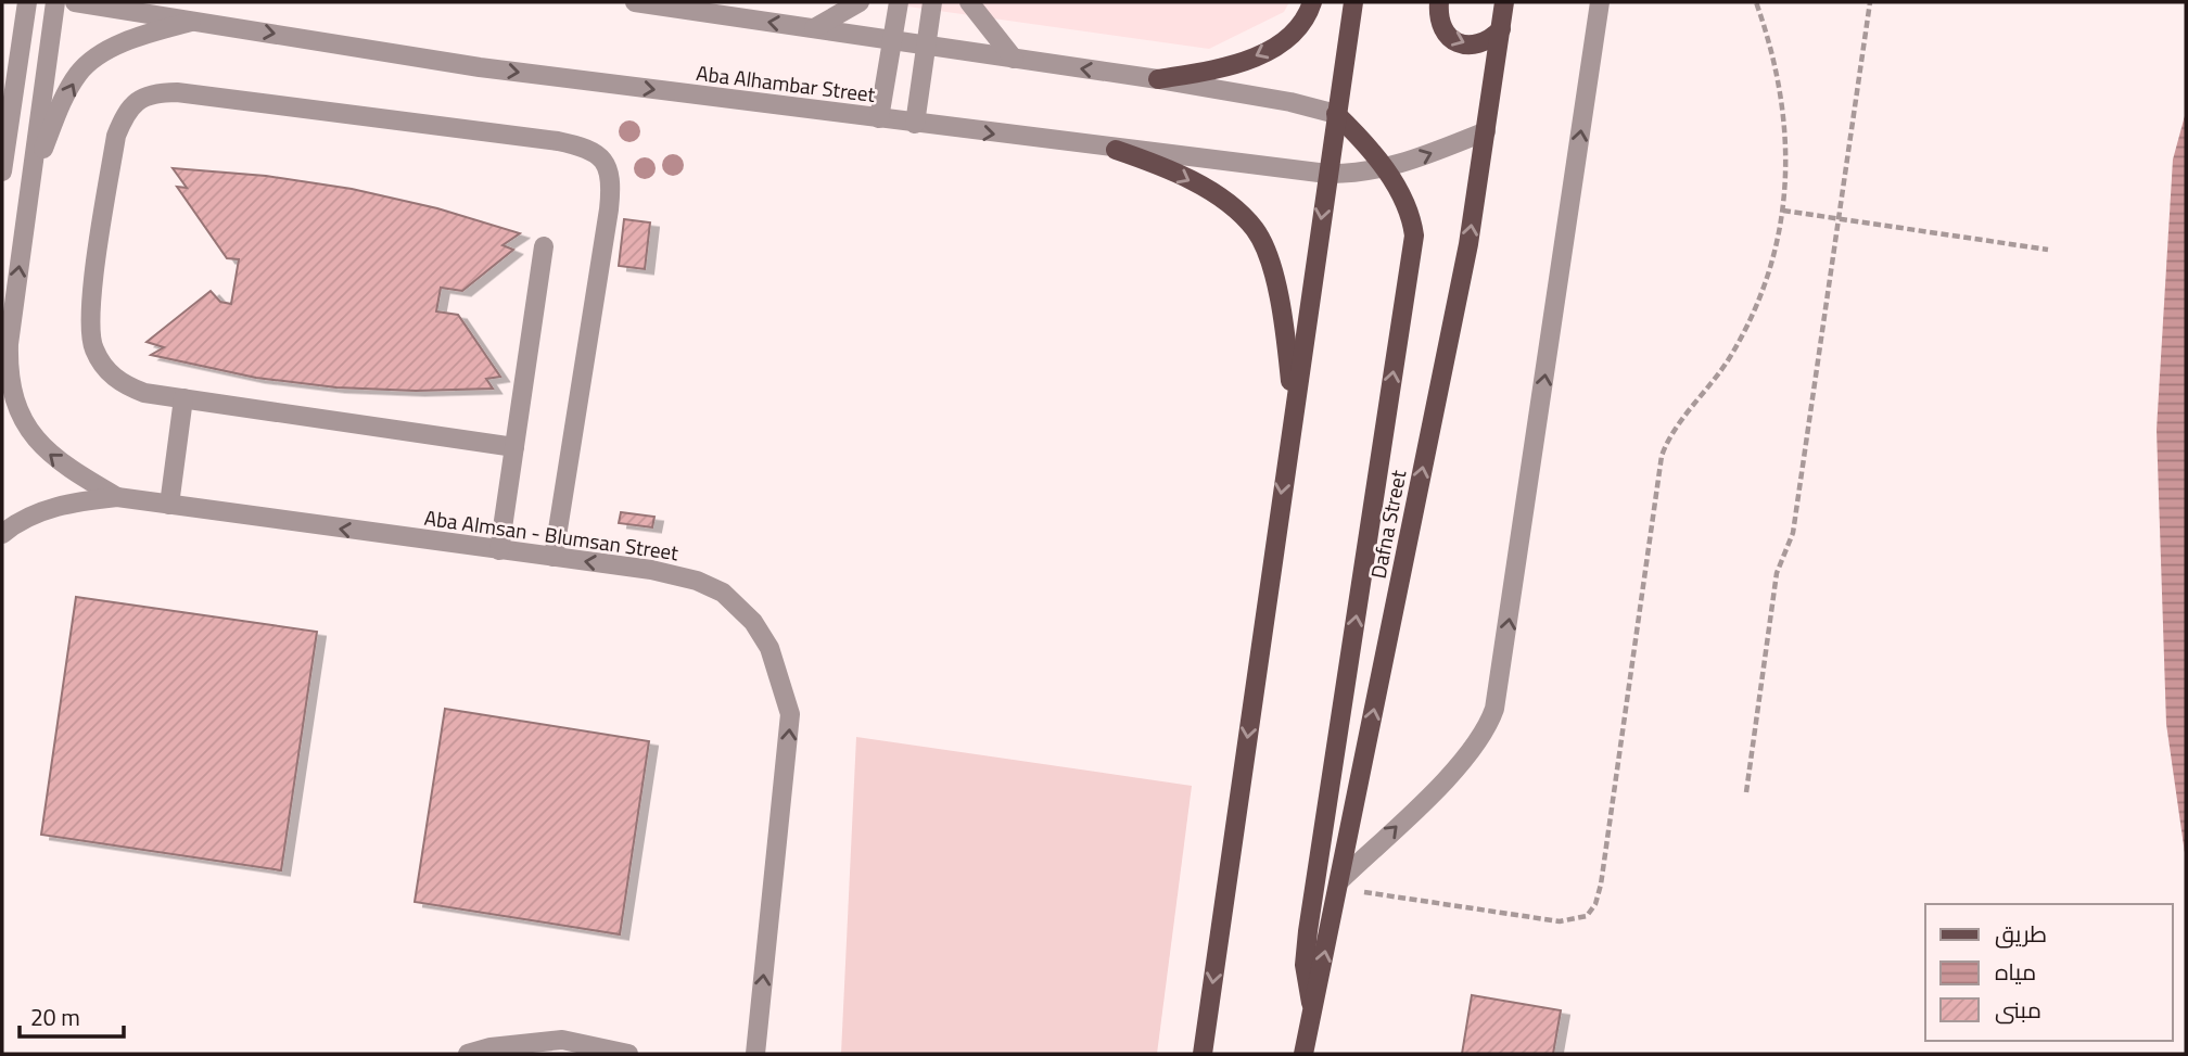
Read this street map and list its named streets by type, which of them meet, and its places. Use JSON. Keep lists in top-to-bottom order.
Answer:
{
  "streets": {
    "main road": ["Dafna Street"],
    "street": ["Aba Alhambar Street", "Aba Almsan - Blumsan Street"]
  },
  "crossings": [
    ["Aba Alhambar Street", "Dafna Street"]
  ],
  "legend": ["طريق", "مياه", "مبنى"],
  "scale_bar": "20 m"
}
